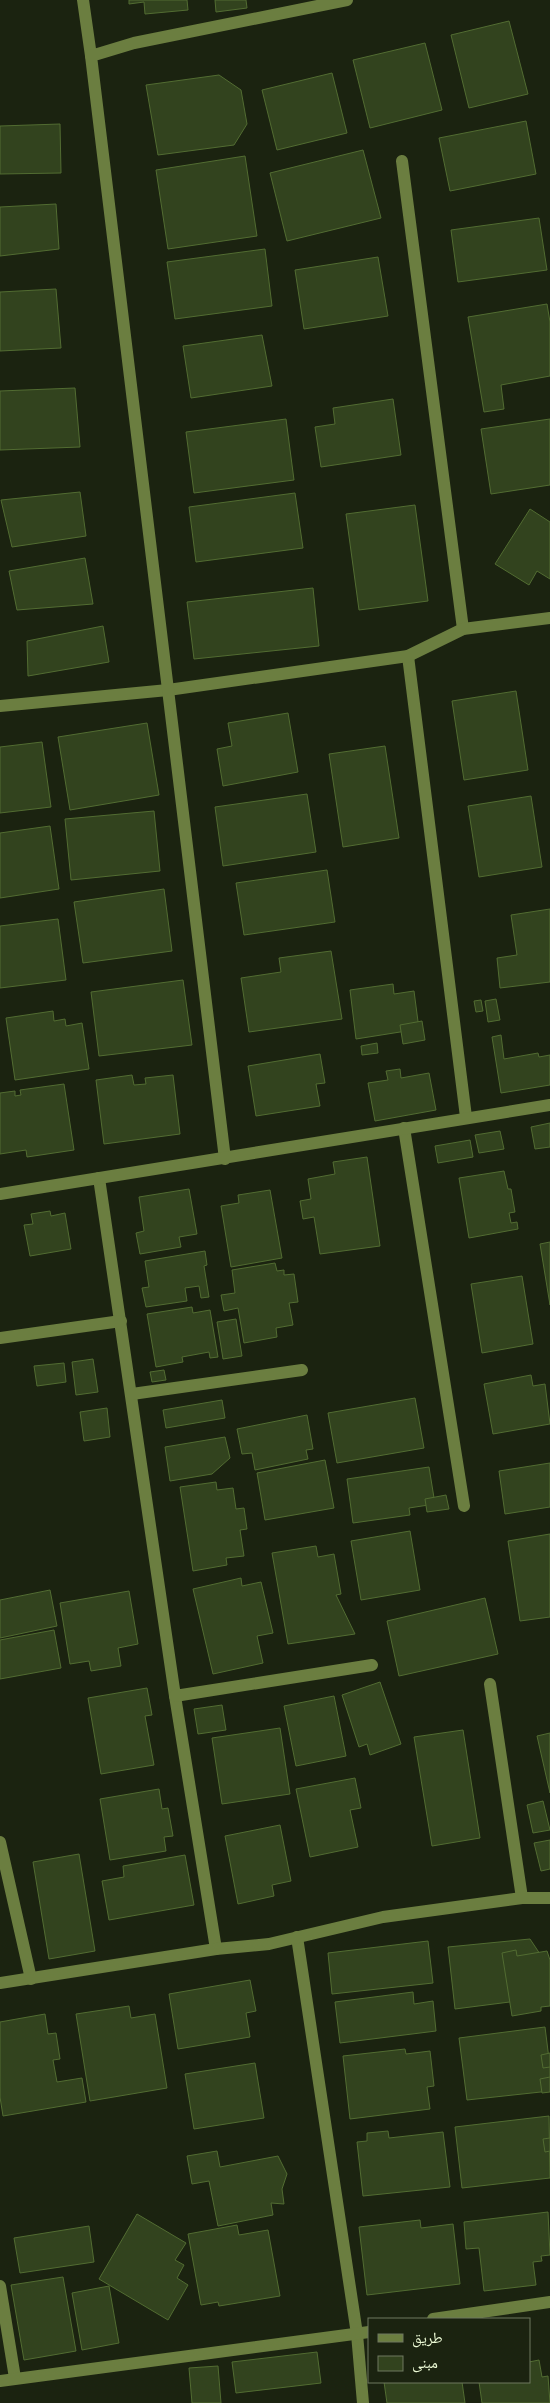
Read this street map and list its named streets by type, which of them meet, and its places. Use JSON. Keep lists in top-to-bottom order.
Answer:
{
  "legend": ["طريق", "مبنى"]
}
